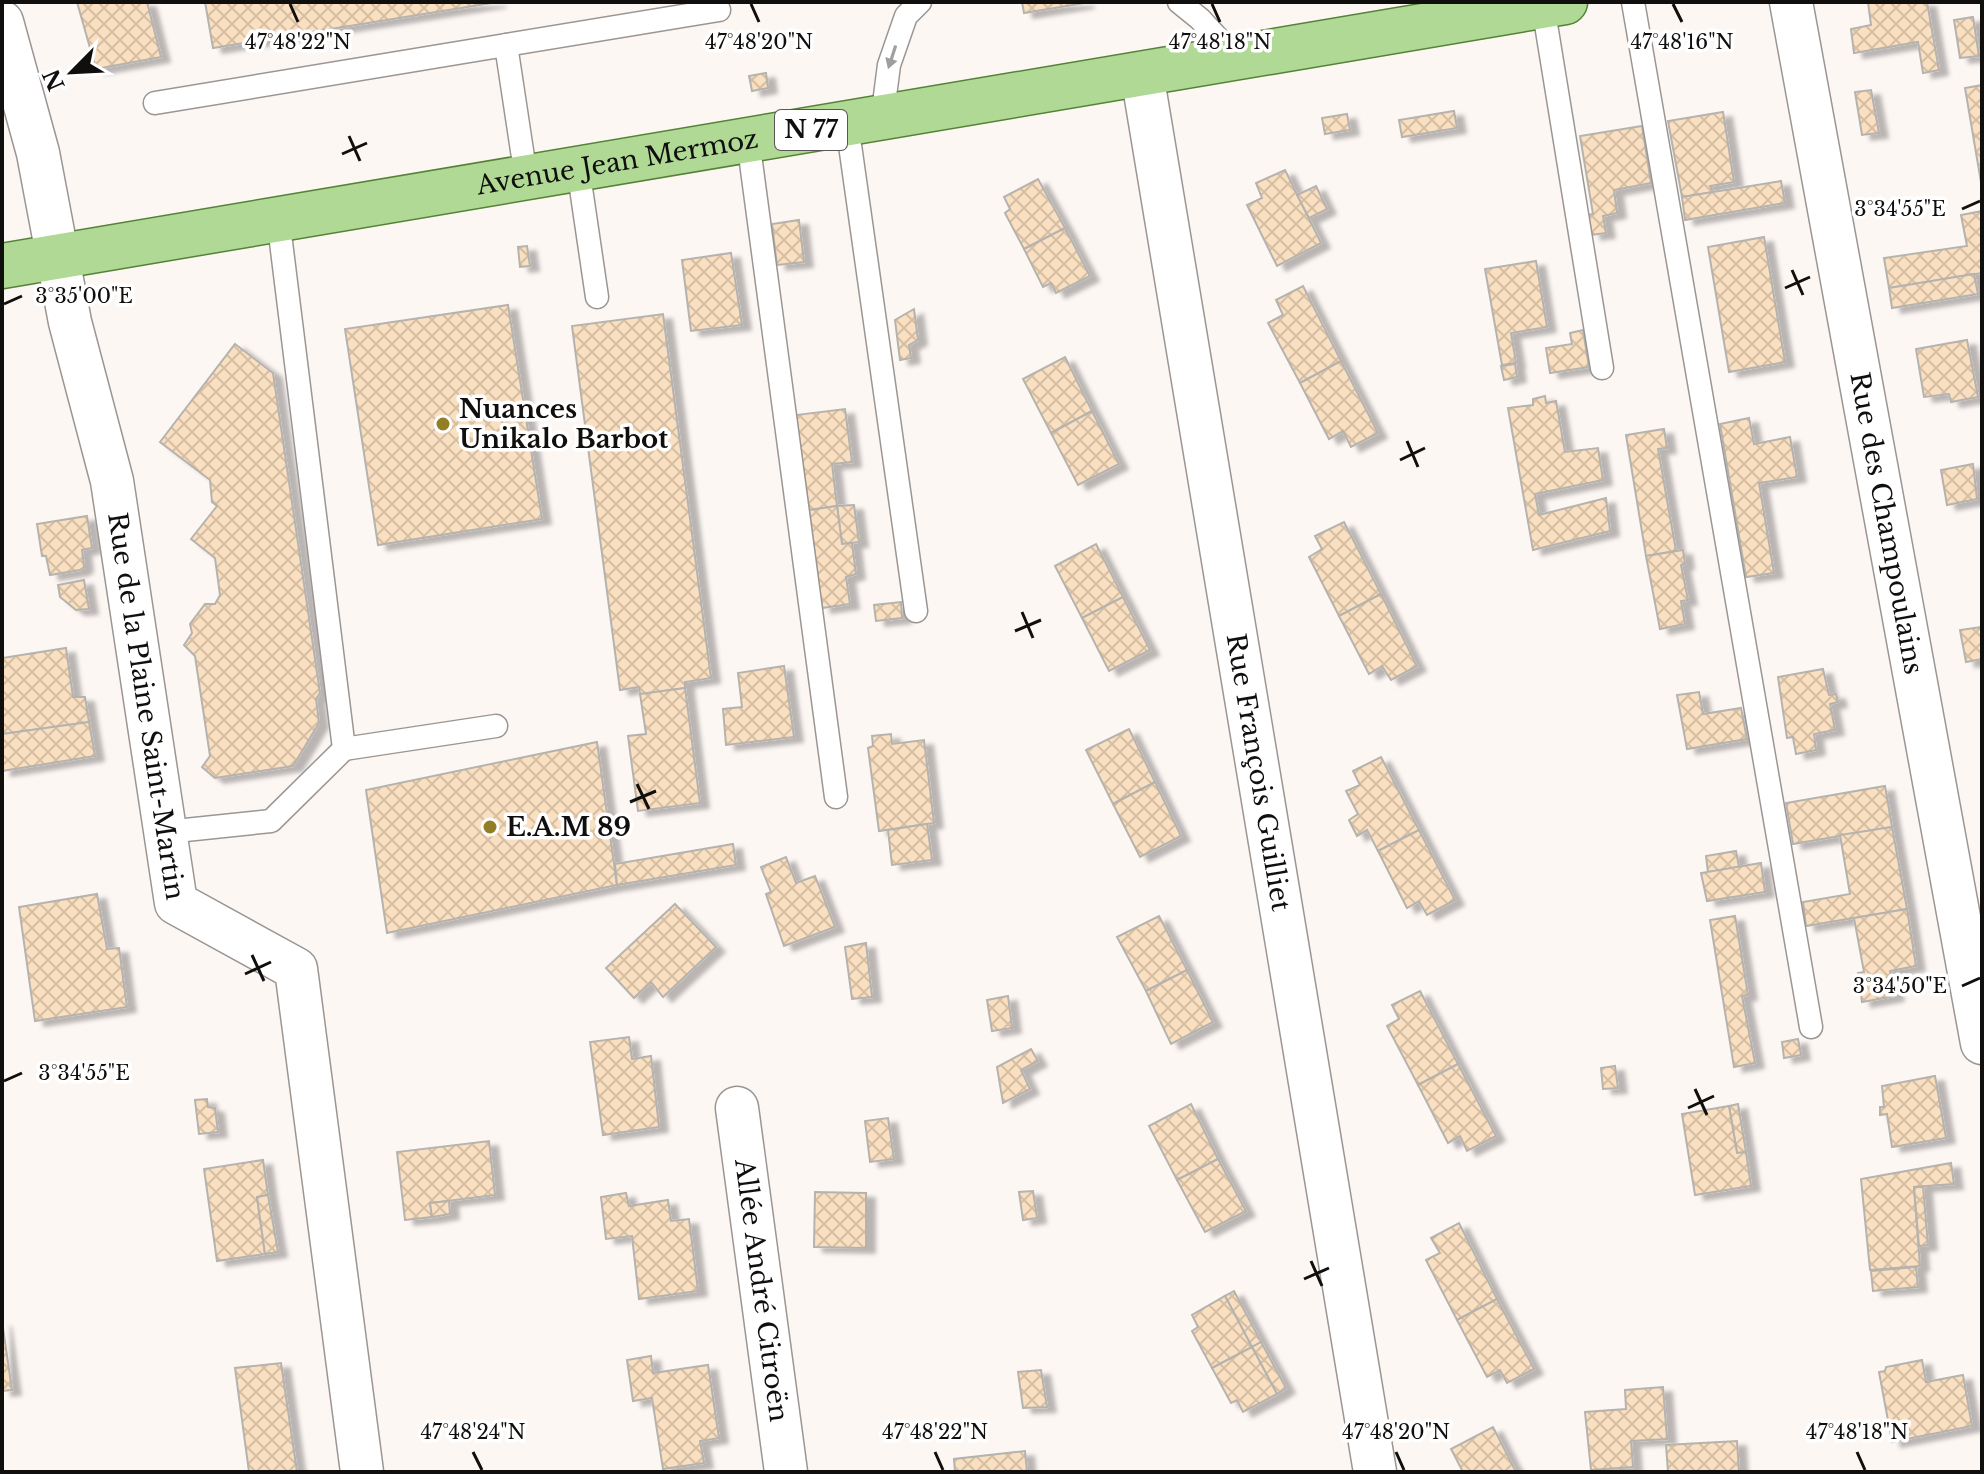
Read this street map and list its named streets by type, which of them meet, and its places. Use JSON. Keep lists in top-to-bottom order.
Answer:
{
  "streets": {
    "main road": ["N 77", "Avenue Jean Mermoz"],
    "street": [
      "Rue des Champoulains",
      "Rue de la Plaine Saint-Martin",
      "Rue François Guilliet",
      "Allée André Citroën"
    ]
  },
  "crossings": [
    ["Avenue Jean Mermoz", "Rue de la Plaine Saint-Martin"],
    ["Avenue Jean Mermoz", "Rue François Guilliet"]
  ],
  "places": ["Nuances Unikalo Barbot", "E.A.M 89"],
  "north": "bottom left",
  "coordinates": [
    "47°48'22\"N",
    "47°48'20\"N",
    "47°48'18\"N",
    "47°48'16\"N",
    "3°34'55\"E",
    "3°35'00\"E",
    "3°34'50\"E",
    "47°48'24\"N"
  ]
}
